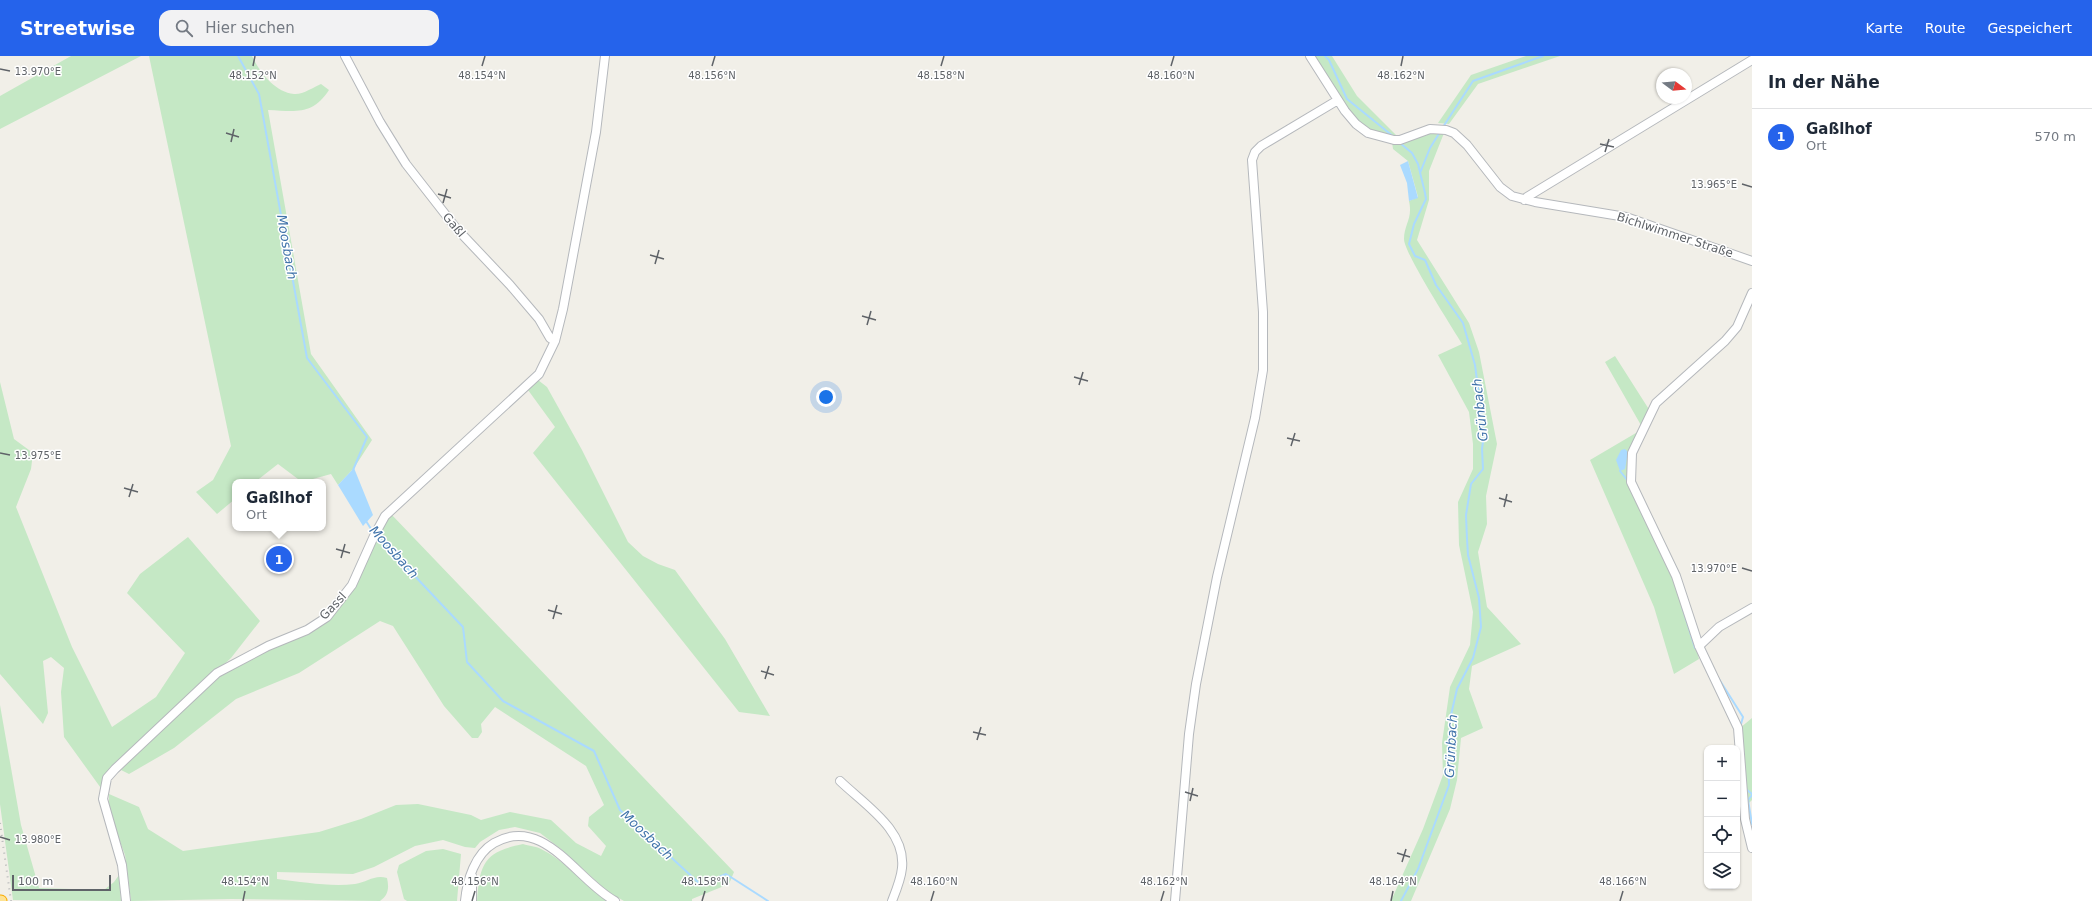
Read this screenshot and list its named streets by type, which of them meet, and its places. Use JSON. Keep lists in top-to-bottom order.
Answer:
{
  "streets": {
    "street": ["Gaßl", "Bichlwimmer Straße", "Gassl"]
  },
  "crossings": [
    ["Gaßl", "Gassl"]
  ],
  "water": ["Moosbach", "Grünbach"],
  "scale_bar": "100 m",
  "north": "right",
  "page": {
    "header": "Streetwise",
    "search": "Hier suchen",
    "nav": ["Karte", "Route", "Gespeichert"],
    "heading": "In der Nähe",
    "list": [
      {
        "mark": "1",
        "name": "Gaßlhof",
        "note": "Ort",
        "value": "570 m"
      }
    ],
    "popup": ["Gaßlhof", "Ort"],
    "pins": "1",
    "map_buttons": ["+", "−"],
    "scale": "100 m"
  },
  "coordinates": [
    "13.970°E",
    "48.152°N",
    "48.154°N",
    "48.156°N",
    "48.158°N",
    "48.160°N",
    "48.162°N",
    "13.965°E",
    "13.975°E",
    "13.980°E",
    "48.164°N",
    "48.166°N"
  ]
}
